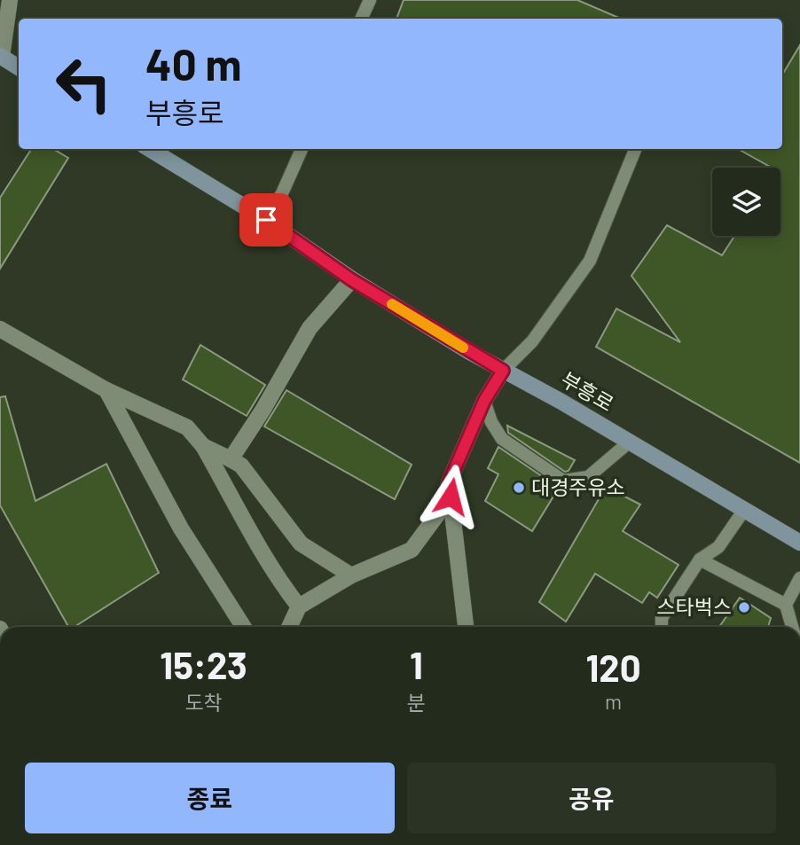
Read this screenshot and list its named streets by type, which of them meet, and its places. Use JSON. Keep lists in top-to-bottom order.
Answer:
{
  "streets": {
    "main road": ["부흥로"]
  },
  "places": ["대경주유소", "스타벅스"],
  "page": {
    "turn": ["40 m", "부흥로"],
    "eta": [
      "15:23",
      "도착",
      "1",
      "분",
      "120",
      "m"
    ],
    "buttons": ["종료", "공유"]
  }
}
